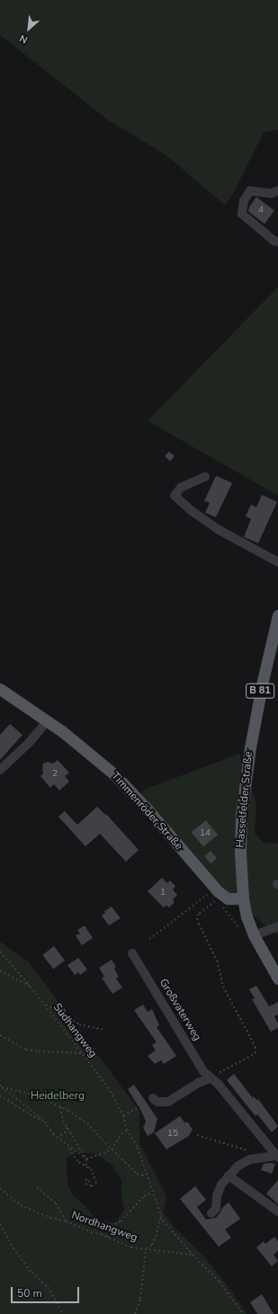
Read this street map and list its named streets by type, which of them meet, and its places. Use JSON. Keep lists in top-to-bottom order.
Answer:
{
  "streets": {
    "main road": ["B 81", "Hasselfelder Straße", "Timmenröder Straße"],
    "street": ["Großvaterweg"],
    "path": ["Südhangweg", "Nordhangweg"]
  },
  "crossings": [
    ["Hasselfelder Straße", "Timmenröder Straße"]
  ],
  "parks": ["Heidelberg"],
  "house_numbers": [
    "4",
    "2",
    "14",
    "1",
    "15"
  ],
  "scale_bar": "50 m",
  "north": "bottom left"
}
